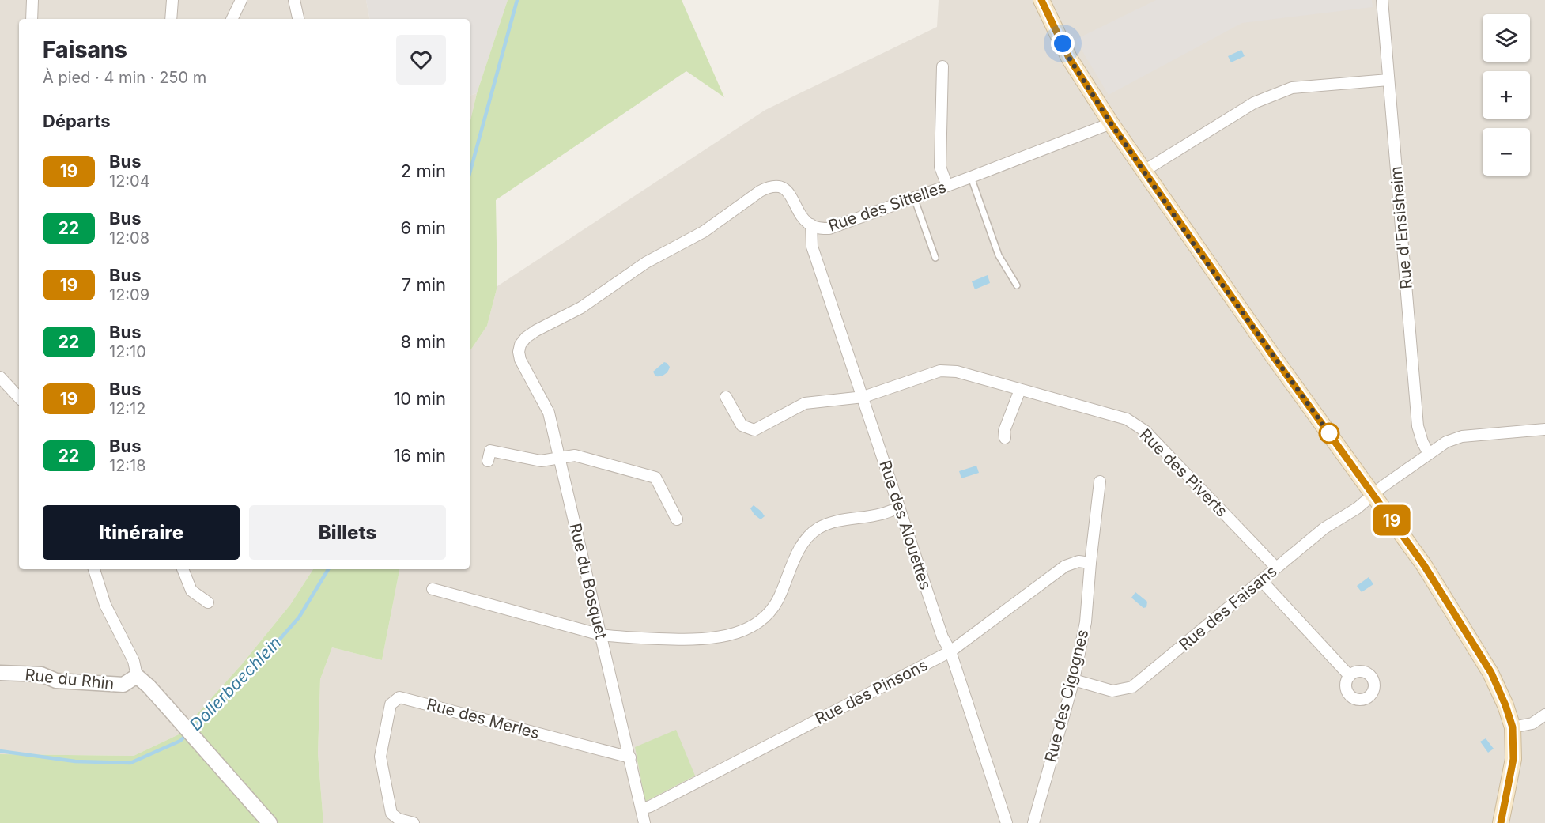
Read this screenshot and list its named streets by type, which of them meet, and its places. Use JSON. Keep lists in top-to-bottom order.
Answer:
{
  "streets": {
    "street": [
      "Rue des Sittelles",
      "Rue d'Ensisheim",
      "Rue des Piverts",
      "Rue des Alouettes",
      "Rue du Bosquet",
      "Rue des Faisans",
      "Rue du Rhin",
      "Rue des Pinsons",
      "Rue des Cigognes",
      "Rue des Merles"
    ]
  },
  "crossings": [
    ["Rue des Sittelles", "Rue des Alouettes"],
    ["Rue des Sittelles", "Rue du Bosquet"],
    ["Rue d'Ensisheim", "Rue des Faisans"],
    ["Rue des Piverts", "Rue des Alouettes"],
    ["Rue des Piverts", "Rue des Faisans"],
    ["Rue des Alouettes", "Rue des Pinsons"],
    ["Rue du Bosquet", "Rue des Pinsons"],
    ["Rue du Bosquet", "Rue des Merles"],
    ["Rue des Faisans", "Rue des Cigognes"],
    ["Rue des Pinsons", "Rue des Cigognes"]
  ],
  "water": ["Dollerbaechlein"],
  "lines": ["bus line 19"],
  "page": {
    "on_map": "19",
    "map_buttons": ["+", "−"],
    "heading": [
      ["Faisans", "À pied · 4 min · 250 m"],
      "Départs"
    ],
    "list": [
      {
        "mark": "19",
        "name": "Bus",
        "note": "12:04",
        "value": "2 min"
      },
      {
        "mark": "22",
        "name": "Bus",
        "note": "12:08",
        "value": "6 min"
      },
      {
        "mark": "19",
        "name": "Bus",
        "note": "12:09",
        "value": "7 min"
      },
      {
        "mark": "22",
        "name": "Bus",
        "note": "12:10",
        "value": "8 min"
      },
      {
        "mark": "19",
        "name": "Bus",
        "note": "12:12",
        "value": "10 min"
      },
      {
        "mark": "22",
        "name": "Bus",
        "note": "12:18",
        "value": "16 min"
      }
    ],
    "buttons": ["Itinéraire", "Billets"]
  }
}
